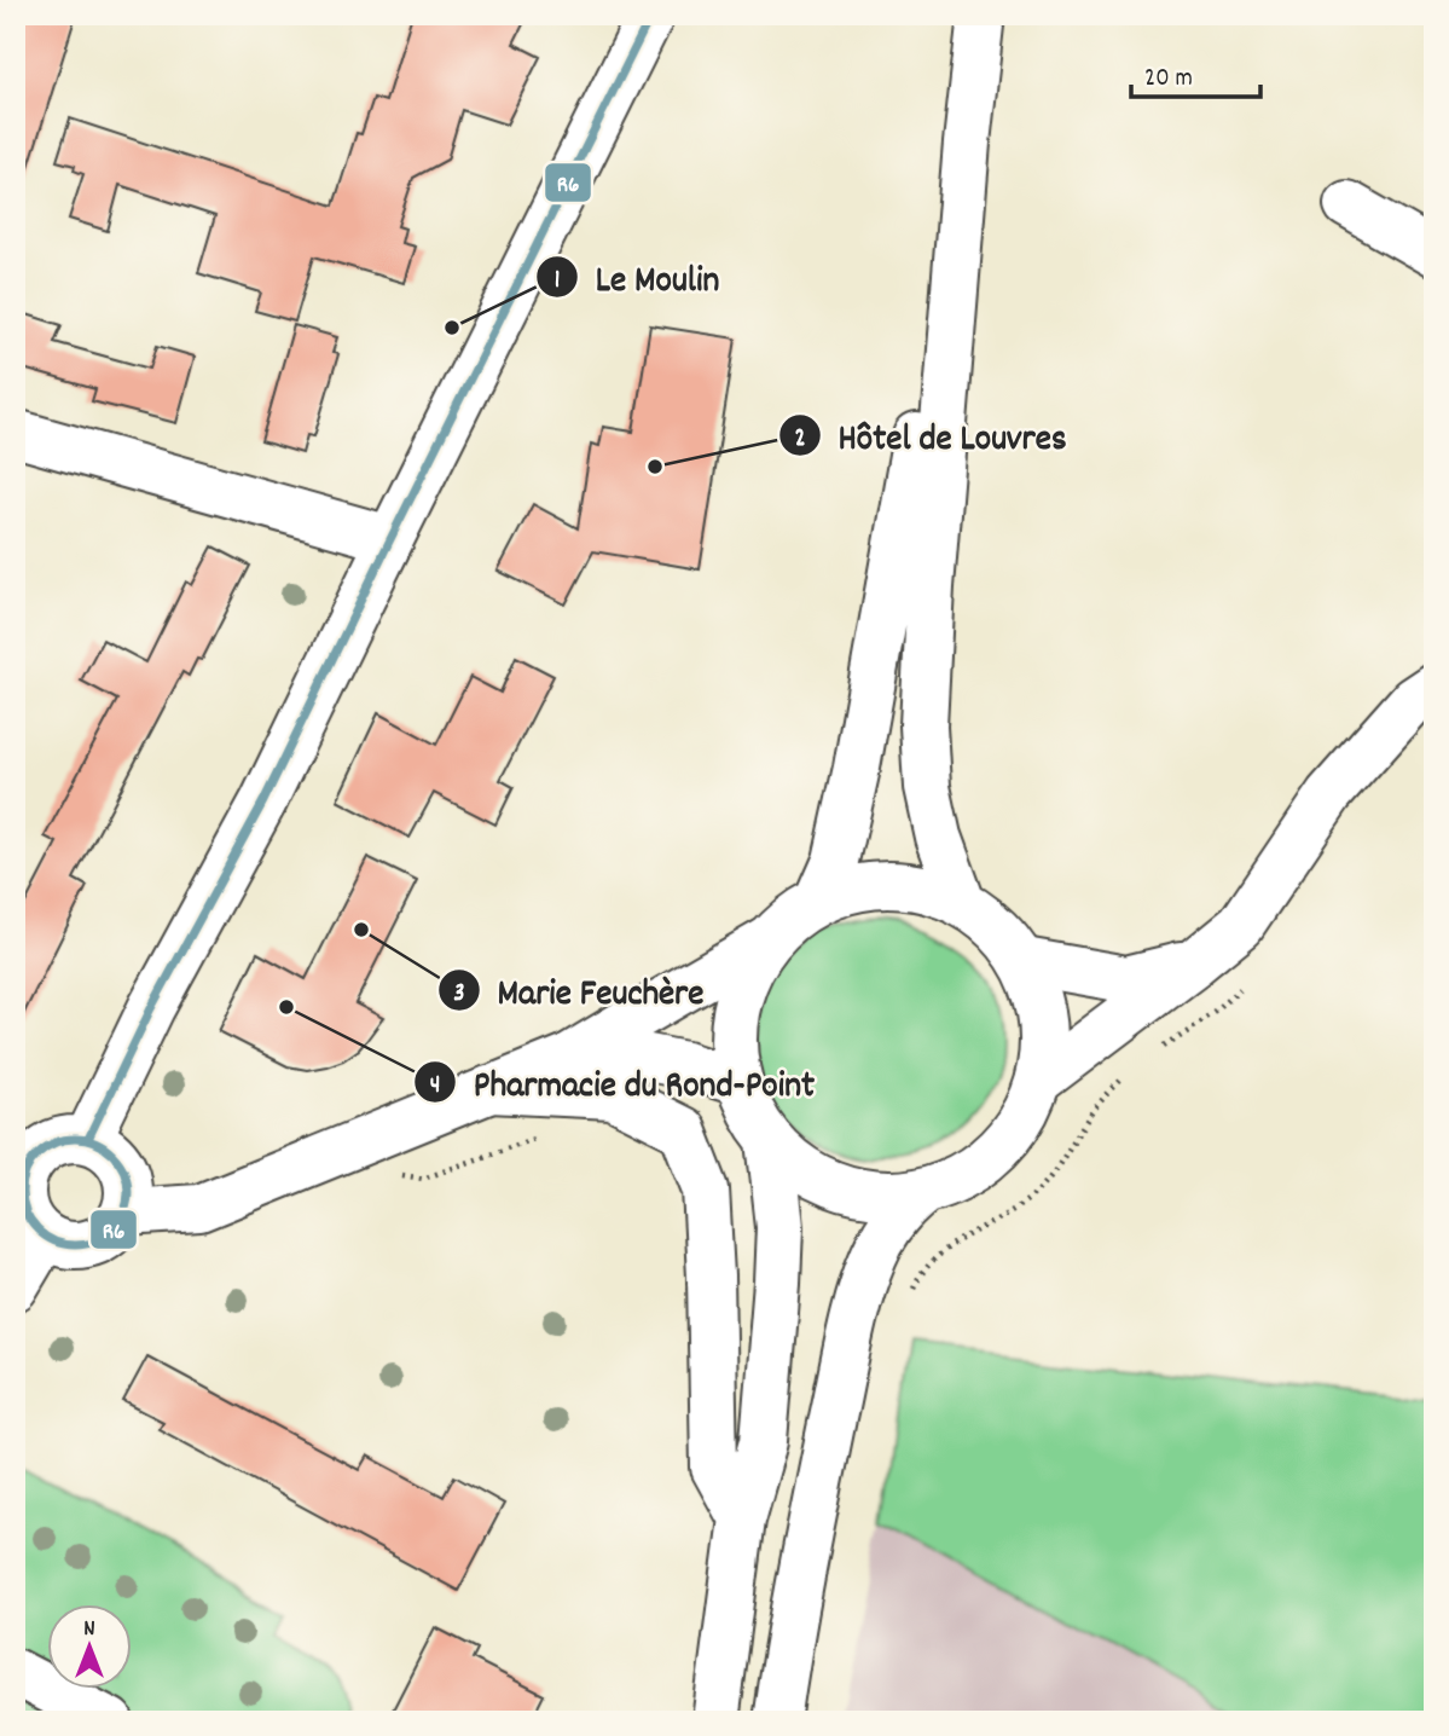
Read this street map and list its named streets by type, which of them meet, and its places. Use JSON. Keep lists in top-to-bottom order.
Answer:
{
  "places": [
    "Le Moulin",
    "Hôtel de Louvres",
    "Marie Feuchère",
    "Pharmacie du Rond-Point"
  ],
  "lines": ["transit line R6"],
  "scale_bar": "20 m",
  "north": "top"
}
